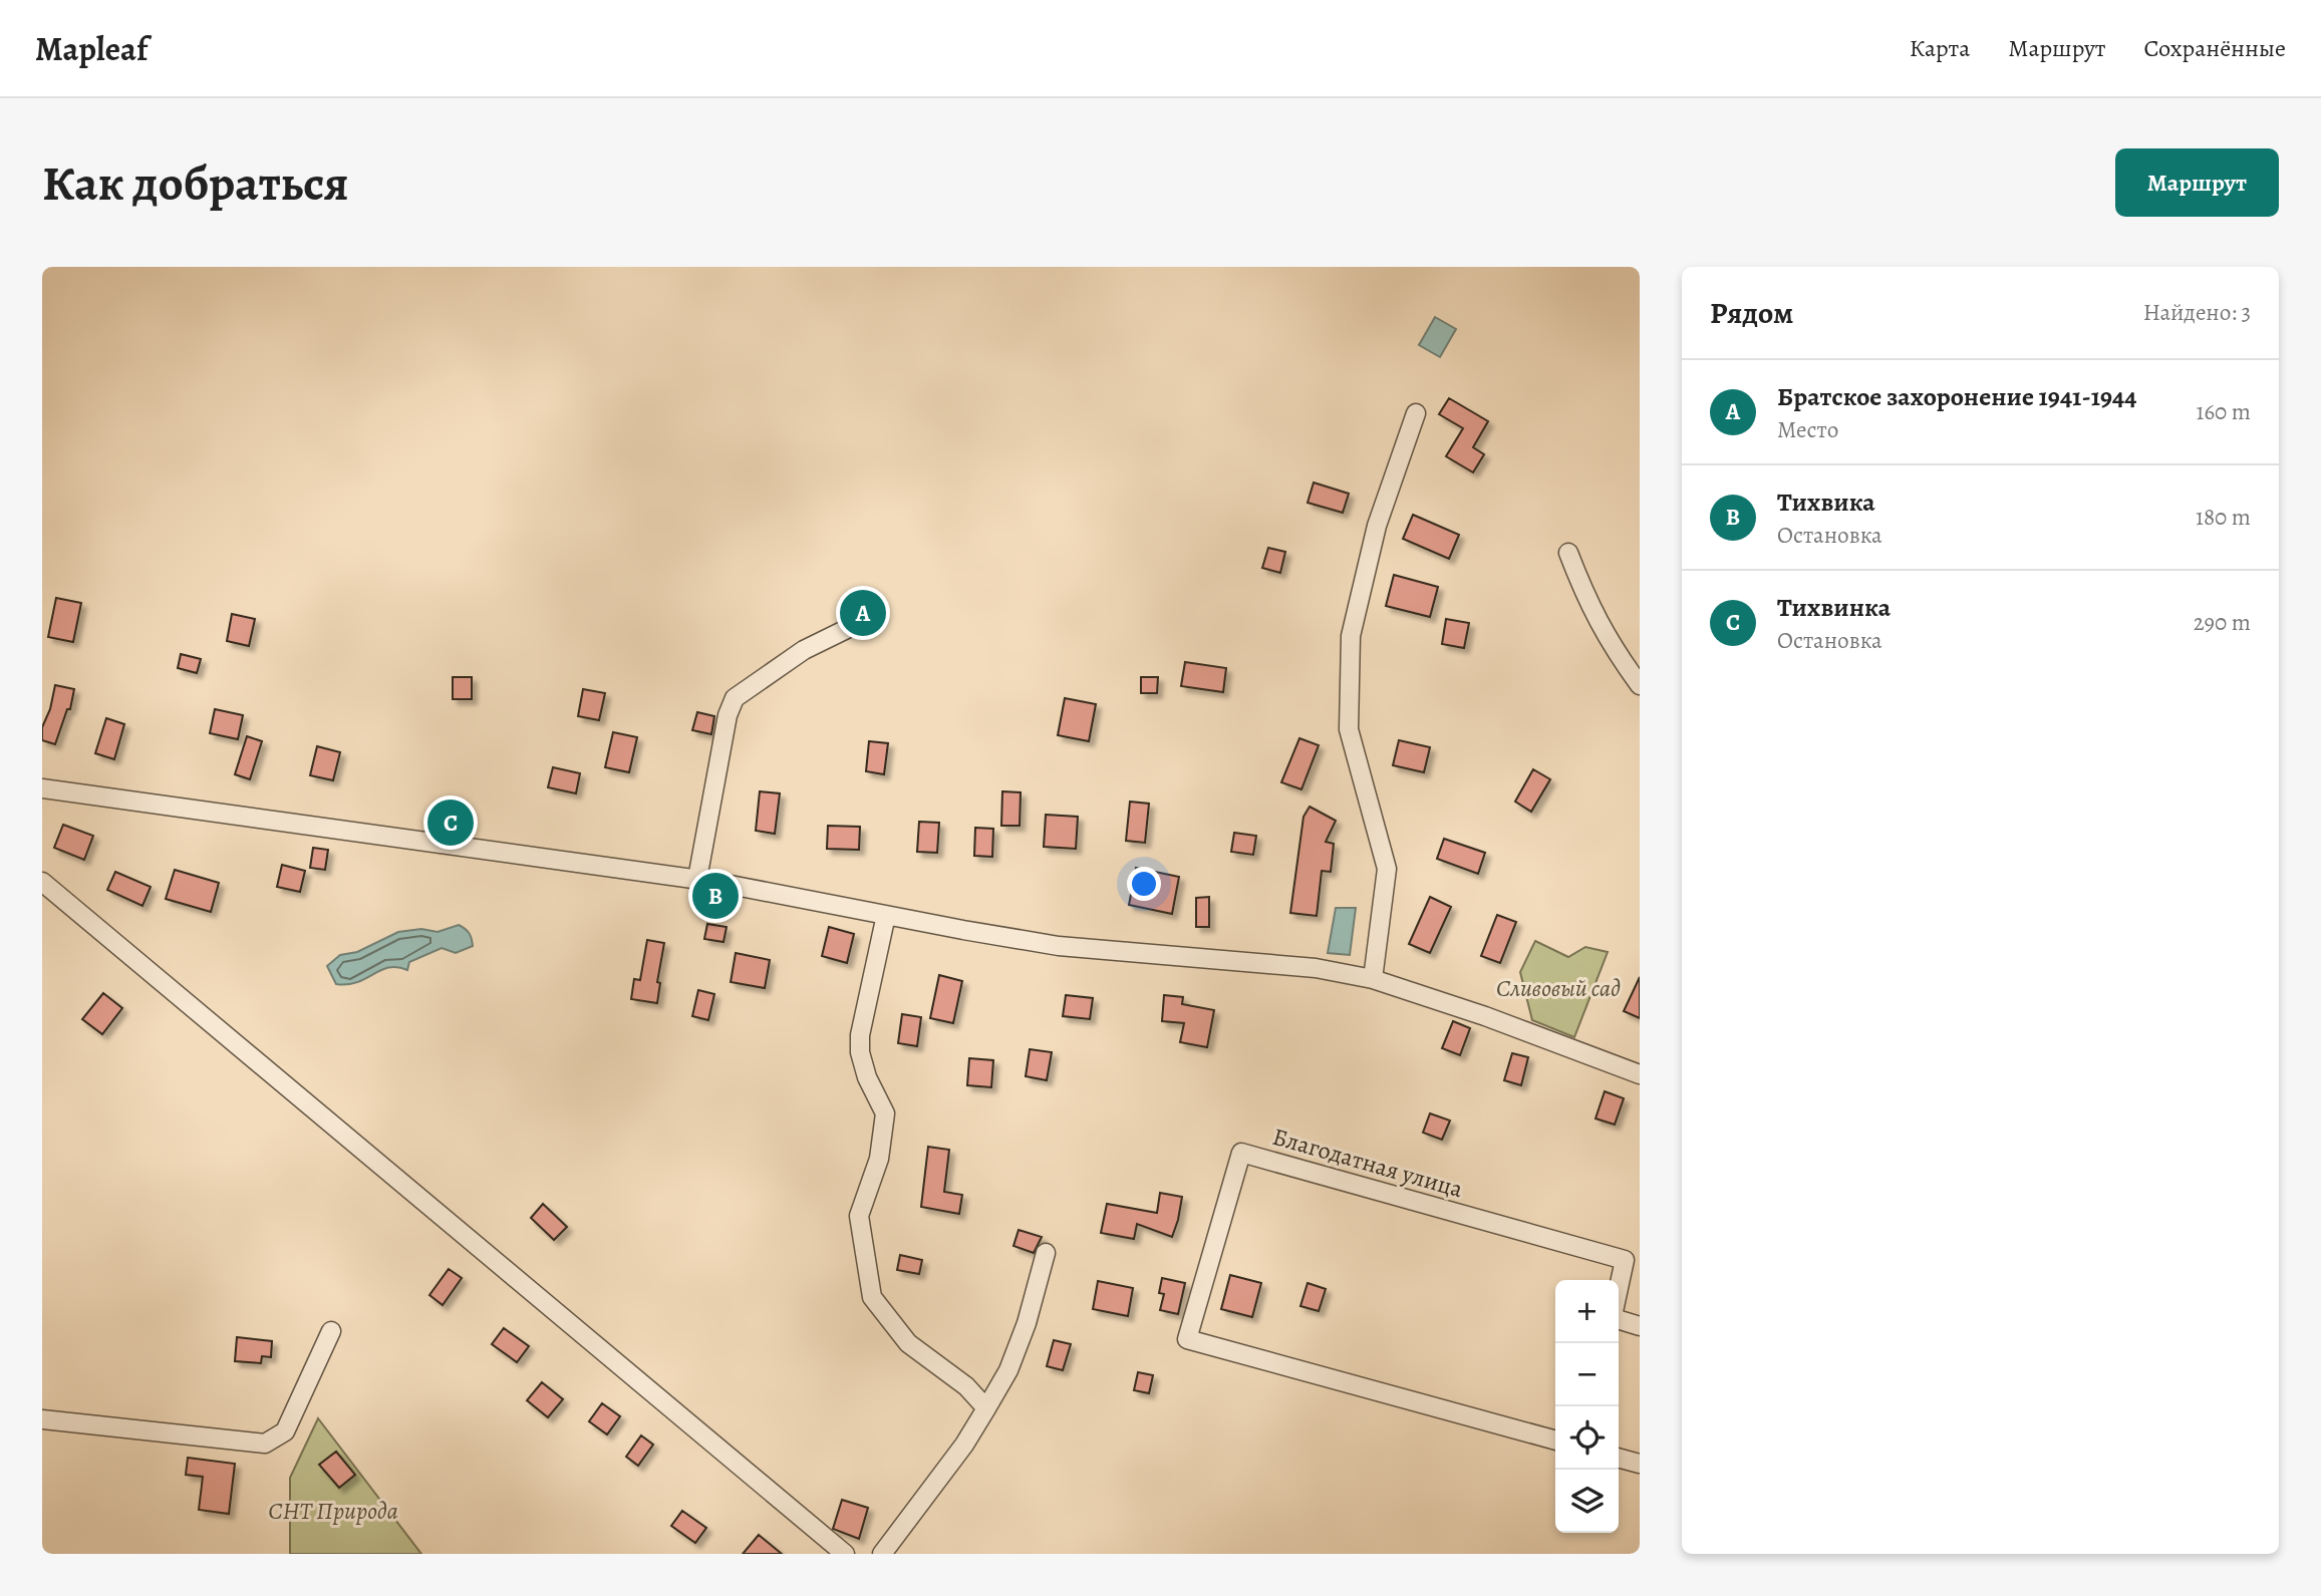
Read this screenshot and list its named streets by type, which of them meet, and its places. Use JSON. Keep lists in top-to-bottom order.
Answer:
{
  "streets": {
    "street": ["Благодатная улица"]
  },
  "parks": ["Сливовый сад", "СНТ Природа"],
  "page": {
    "header": "Mapleaf",
    "nav": ["Карта", "Маршрут", "Сохранённые"],
    "buttons": "Маршрут",
    "title": "Как добраться",
    "heading": ["Рядом", "Найдено: 3"],
    "list": [
      {
        "mark": "A",
        "name": "Братское захоронение 1941-1944",
        "note": "Место",
        "value": "160 m"
      },
      {
        "mark": "B",
        "name": "Тихвика",
        "note": "Остановка",
        "value": "180 m"
      },
      {
        "mark": "C",
        "name": "Тихвинка",
        "note": "Остановка",
        "value": "290 m"
      }
    ],
    "pins": ["A", "C", "B"],
    "map_buttons": ["+", "−"]
  }
}
